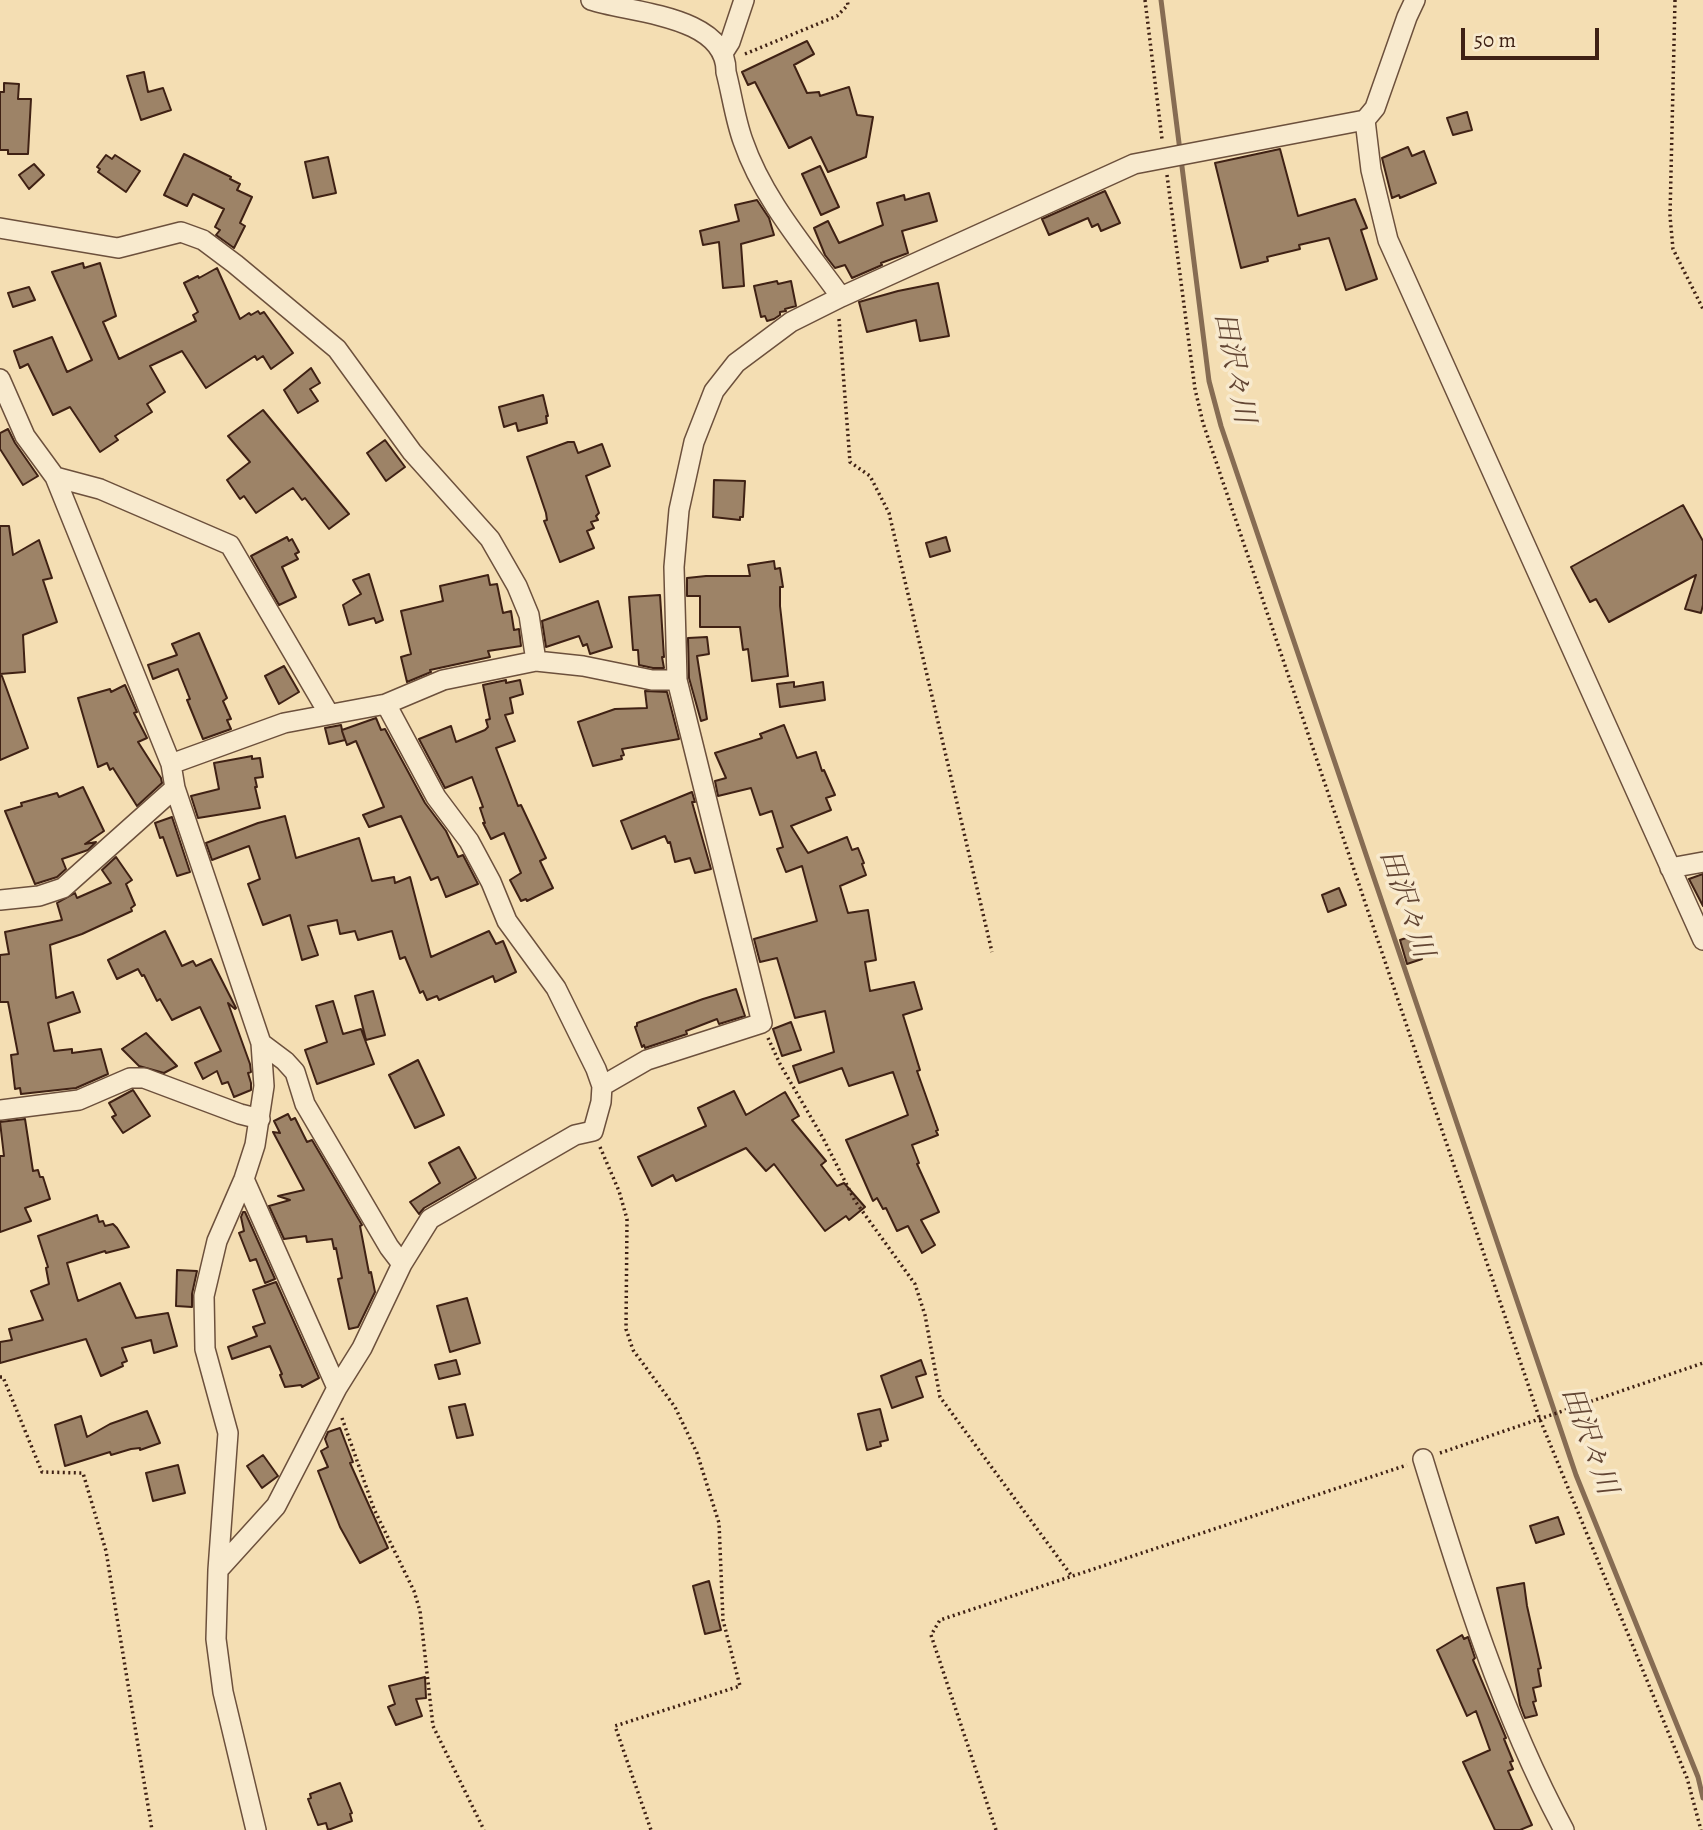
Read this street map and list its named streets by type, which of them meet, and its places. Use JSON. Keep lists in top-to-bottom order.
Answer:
{
  "water": ["田沢々川"],
  "scale_bar": "50 m"
}
